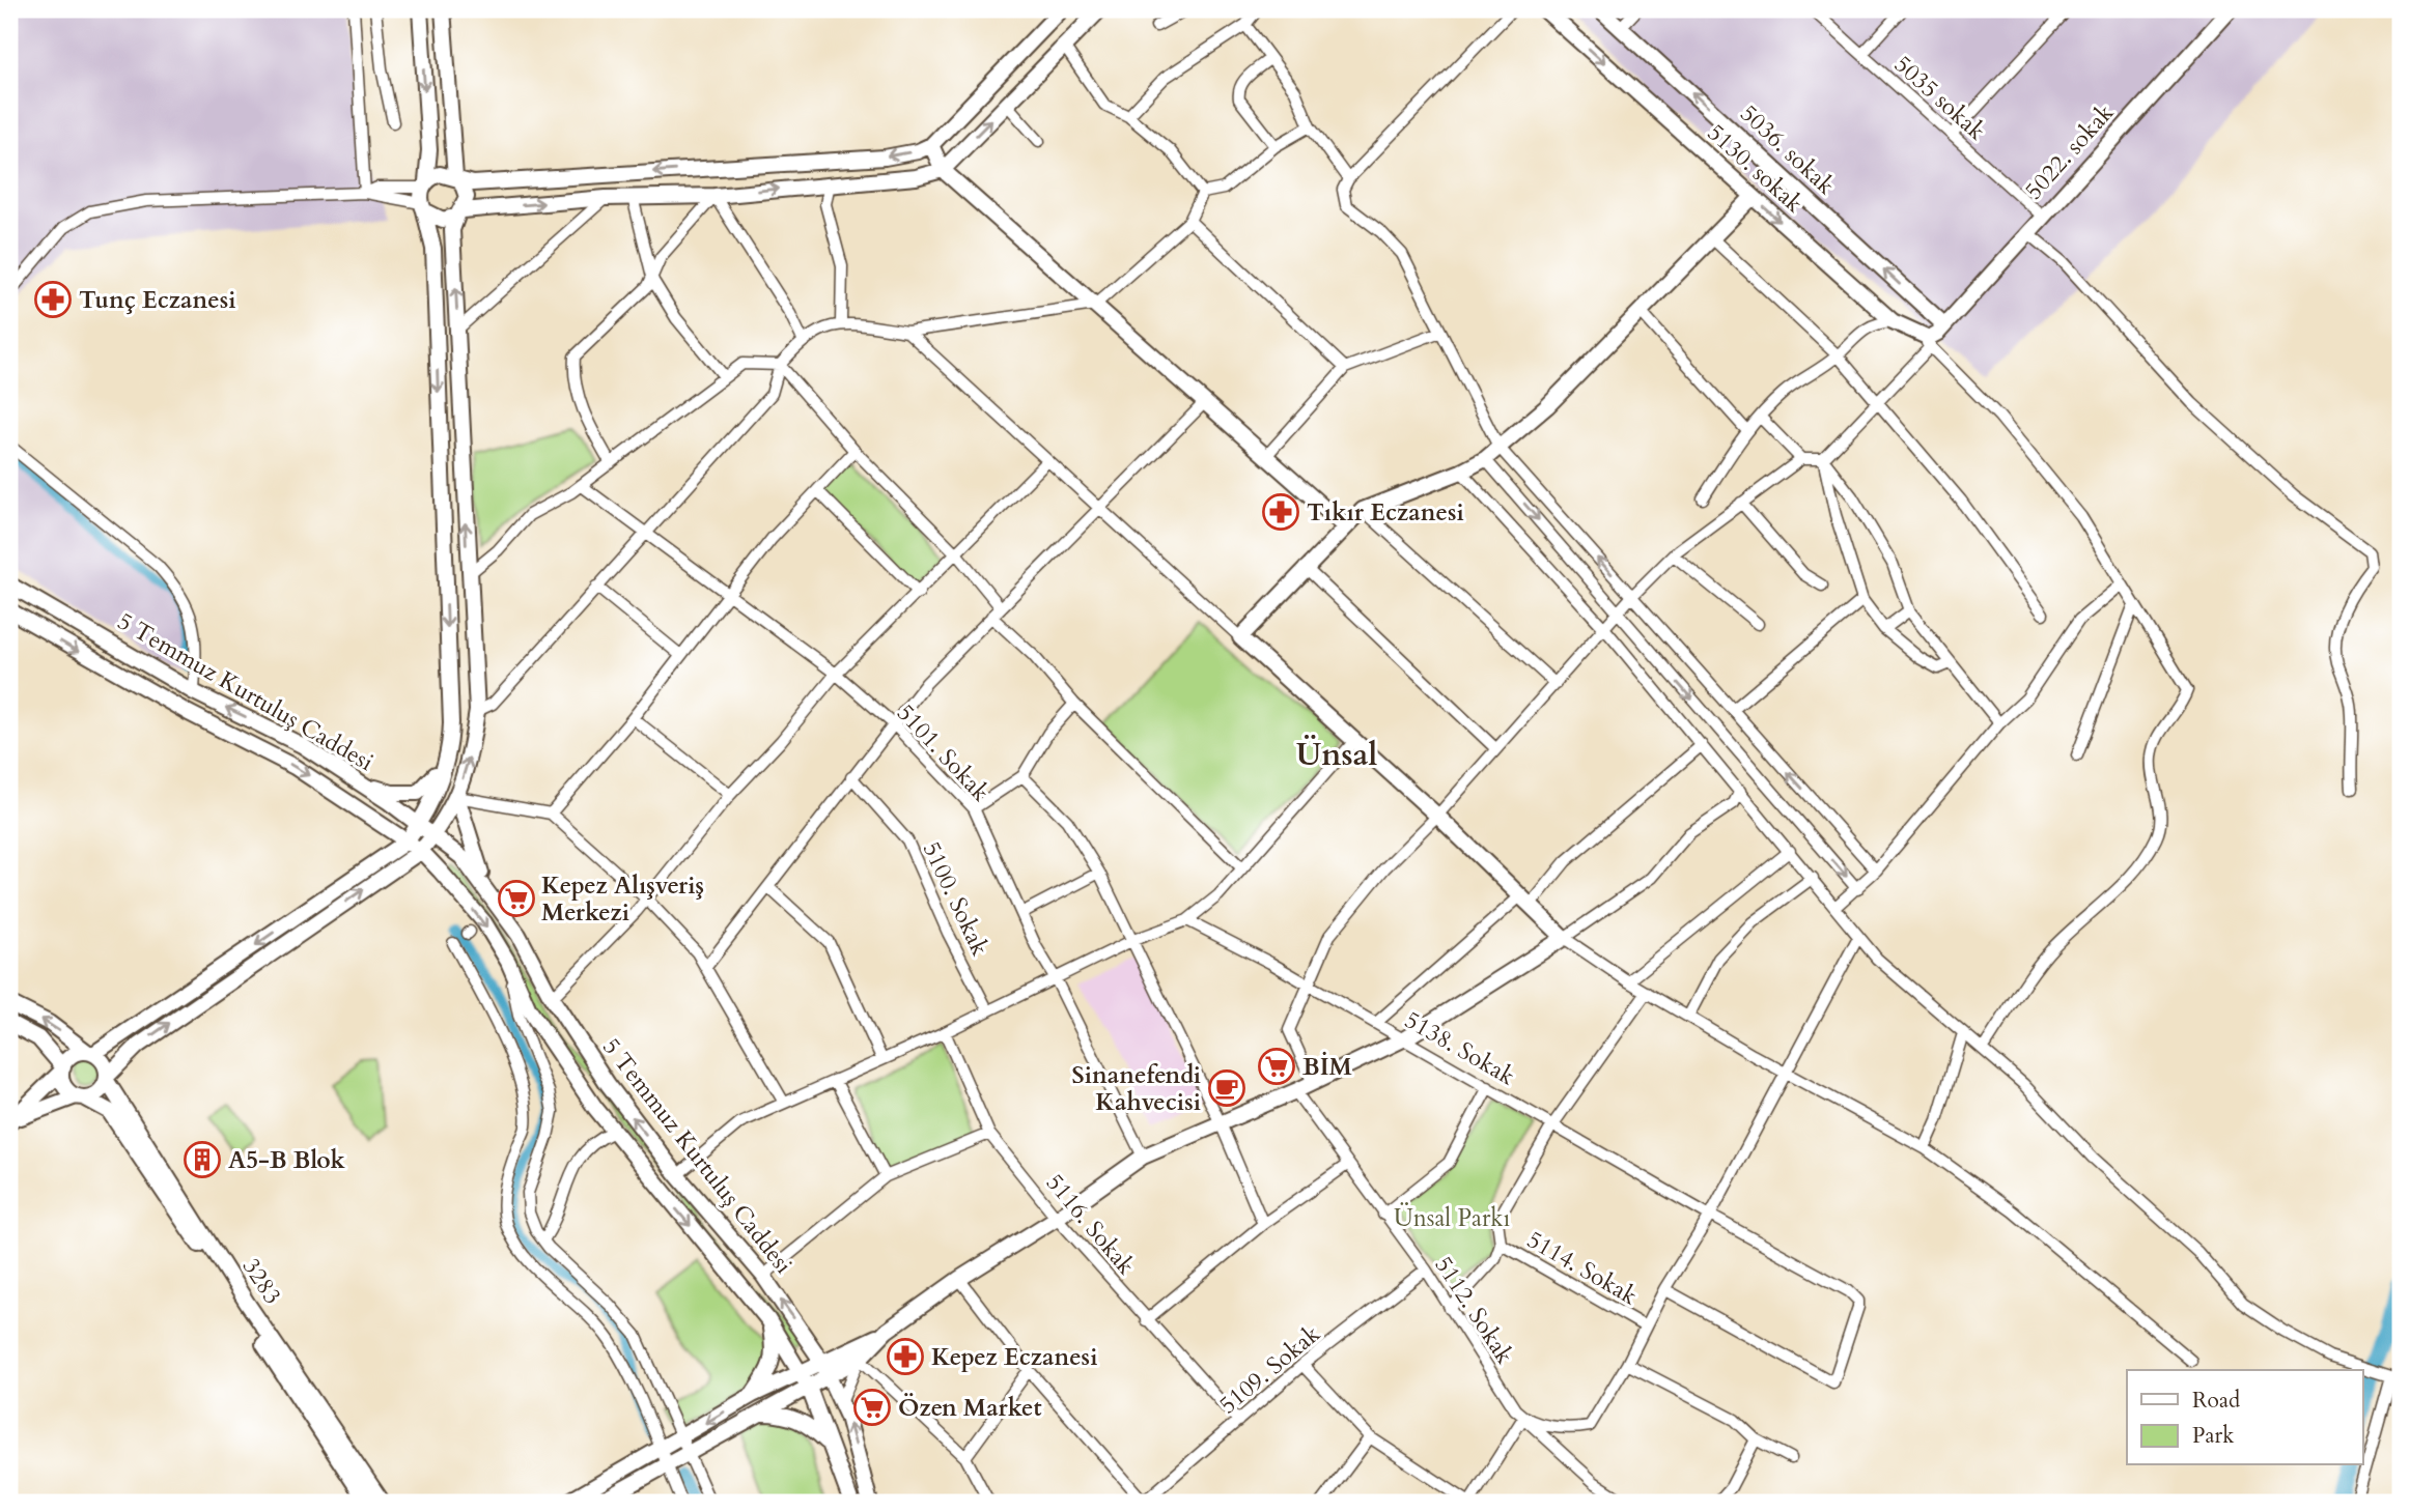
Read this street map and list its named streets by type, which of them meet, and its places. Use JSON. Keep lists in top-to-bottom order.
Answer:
{
  "streets": {
    "main road": [
      "5036. sokak",
      "5022. sokak",
      "5130. sokak",
      "5 Temmuz Kurtuluş Caddesi",
      "3283"
    ],
    "street": [
      "5035 sokak",
      "5101. Sokak",
      "5100. Sokak",
      "5138. Sokak",
      "5116. Sokak",
      "5114. Sokak",
      "5112. Sokak",
      "5109. Sokak"
    ]
  },
  "crossings": [
    ["5035 sokak", "5022. sokak"],
    ["5036. sokak", "5022. sokak"],
    ["5116. Sokak", "5109. Sokak"],
    ["5112. Sokak", "5109. Sokak"]
  ],
  "one_way": ["5036. sokak", "5130. sokak"],
  "districts": ["Ünsal"],
  "parks": ["Ünsal Parkı"],
  "places": {
    "pharmacy": ["Tunç Eczanesi", "Tıkır Eczanesi", "Kepez Eczanesi"],
    "supermarket": ["Kepez Alışveriş Merkezi", "BİM", "Özen Market"],
    "cafe": ["Sinanefendi Kahvecisi"],
    "building": ["A5-B Blok"]
  },
  "legend": ["Road", "Park"]
}
